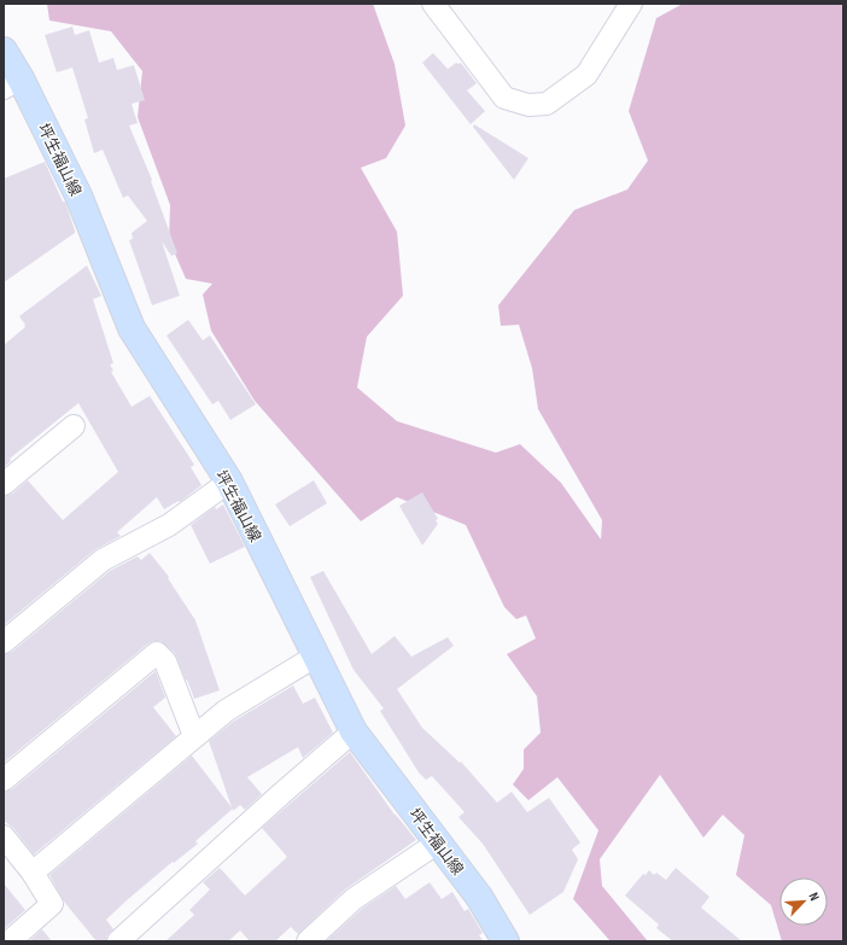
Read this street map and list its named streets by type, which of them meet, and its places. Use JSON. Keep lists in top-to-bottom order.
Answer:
{
  "streets": {
    "main road": ["坪生福山線"]
  },
  "north": "top right"
}
